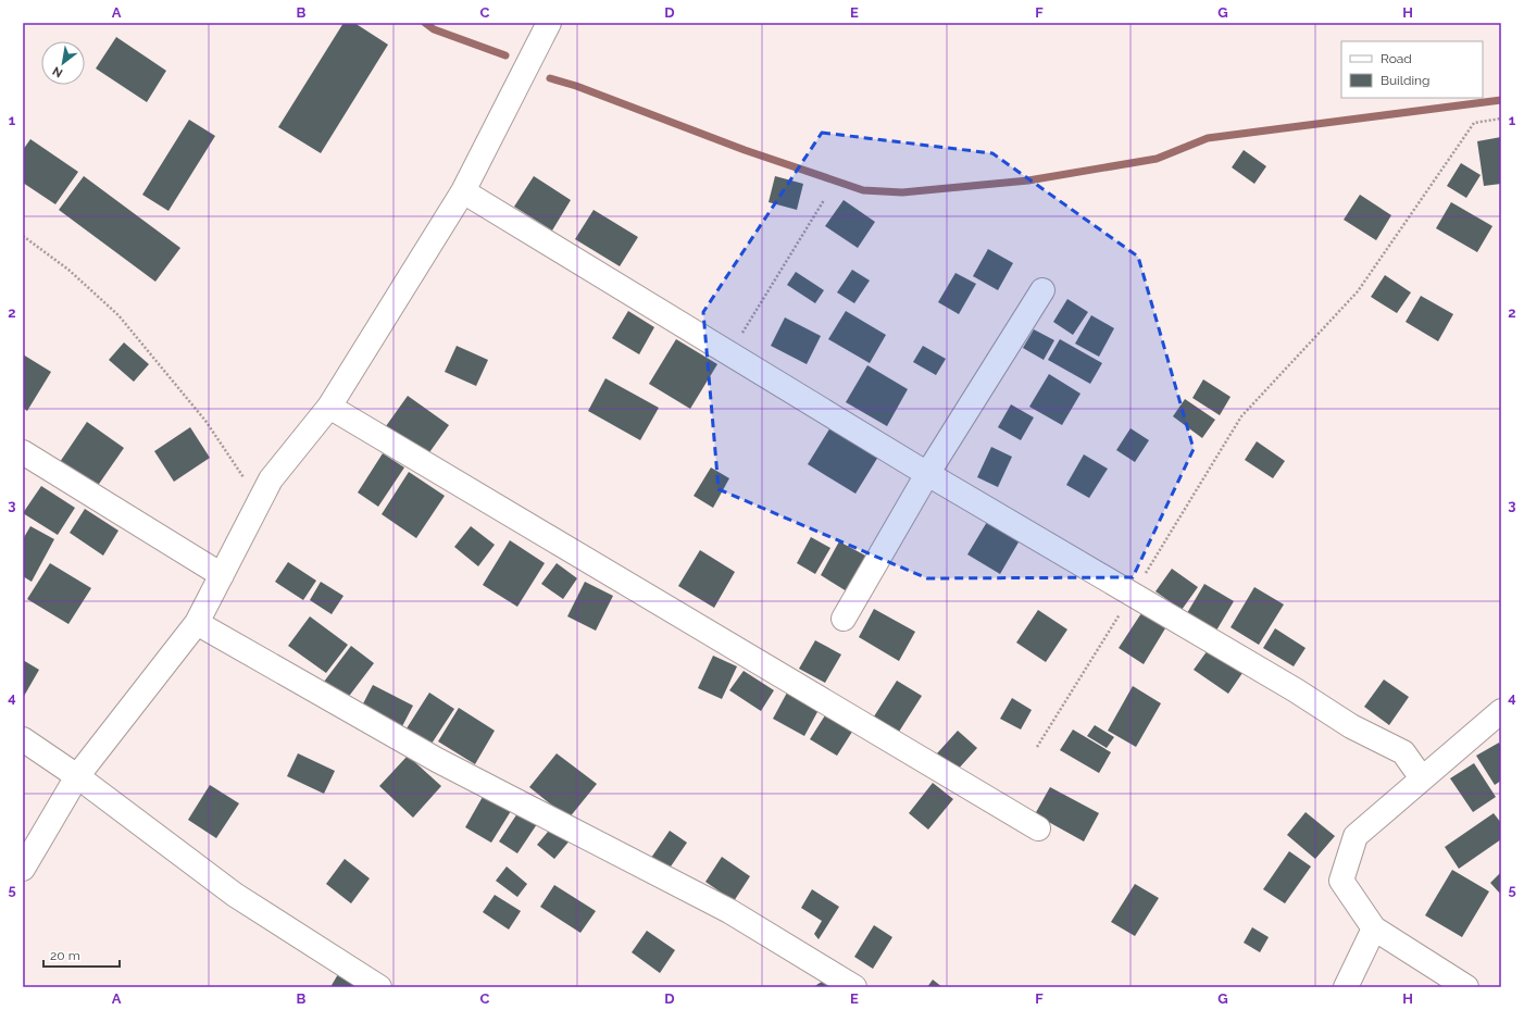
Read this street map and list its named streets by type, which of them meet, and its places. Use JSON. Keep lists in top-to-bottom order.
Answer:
{
  "legend": ["Road", "Building"],
  "scale_bar": "20 m",
  "north": "bottom left",
  "grid": {
    "columns": [
      "A",
      "B",
      "C",
      "D",
      "E",
      "F",
      "G",
      "H"
    ],
    "rows": [
      "1",
      "2",
      "3",
      "4",
      "5"
    ]
  }
}
